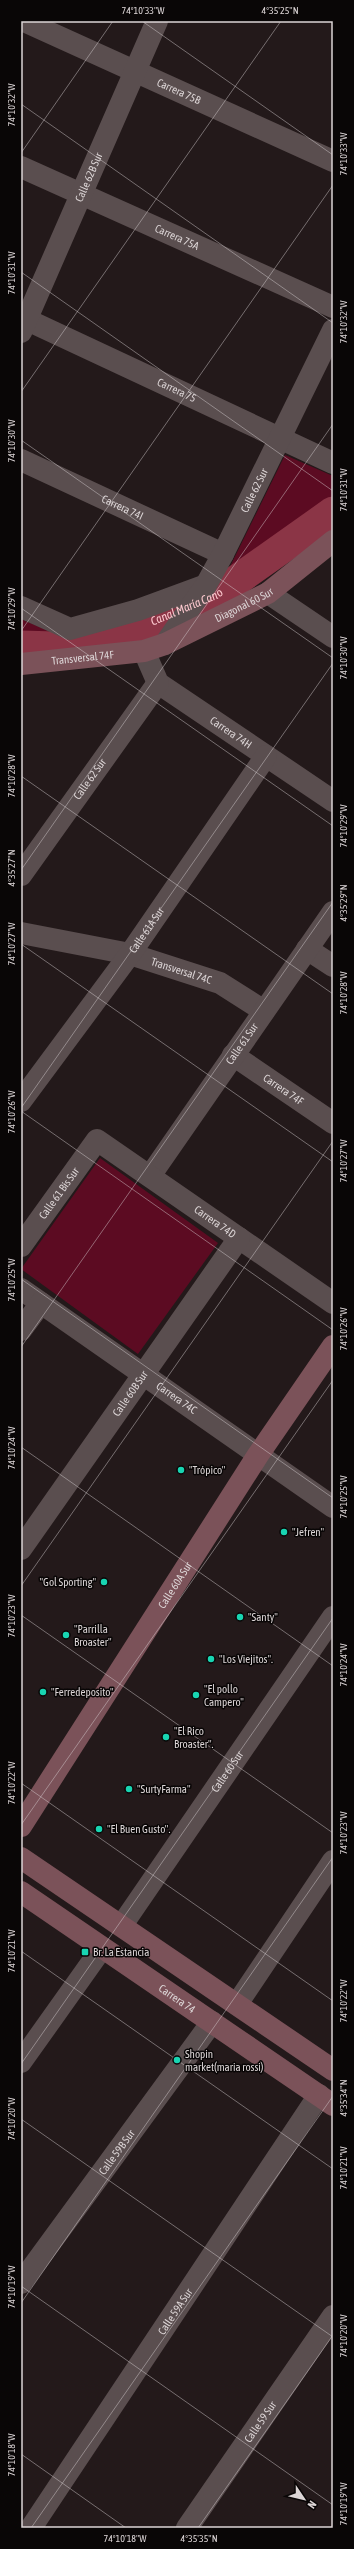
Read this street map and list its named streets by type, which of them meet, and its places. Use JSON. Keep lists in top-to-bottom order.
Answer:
{
  "streets": {
    "street": [
      "Carrera 75B",
      "Calle 62B Sur",
      "Carrera 75A",
      "Carrera 75",
      "Calle 62 Sur",
      "Carrera 74I",
      "Diagonal 60 Sur",
      "Transversal 74F",
      "Carrera 74H",
      "Calle 61A Sur",
      "Transversal 74C",
      "Calle 61 Sur",
      "Carrera 74F",
      "Calle 61 Bis Sur",
      "Carrera 74D",
      "Calle 60B Sur",
      "Carrera 74C",
      "Calle 60A Sur",
      "Calle 60 Sur",
      "Carrera 74",
      "Calle 59B Sur",
      "Calle 59A Sur",
      "Calle 59 Sur"
    ]
  },
  "crossings": [
    ["Carrera 75B", "Calle 62B Sur"],
    ["Calle 62B Sur", "Carrera 75A"],
    ["Calle 62B Sur", "Carrera 75"],
    ["Carrera 75", "Calle 62 Sur"],
    ["Calle 62 Sur", "Carrera 74I"],
    ["Calle 62 Sur", "Diagonal 60 Sur"],
    ["Calle 62 Sur", "Carrera 74H"],
    ["Diagonal 60 Sur", "Transversal 74F"],
    ["Carrera 74H", "Calle 61A Sur"],
    ["Calle 61A Sur", "Transversal 74C"],
    ["Transversal 74C", "Calle 61 Sur"],
    ["Calle 61 Sur", "Carrera 74F"],
    ["Calle 61 Sur", "Carrera 74D"],
    ["Calle 61 Bis Sur", "Carrera 74D"],
    ["Carrera 74D", "Calle 60B Sur"],
    ["Calle 60B Sur", "Carrera 74C"],
    ["Carrera 74C", "Calle 60A Sur"],
    ["Carrera 74", "Calle 59B Sur"],
    ["Carrera 74", "Calle 59A Sur"]
  ],
  "water": ["Canal María Cano"],
  "places": {
    "other": [
      "\"Trópico\"",
      "\"Jefren\"",
      "\"Gol Sporting\"",
      "\"Santy\"",
      "\"Parrilla Broaster\"",
      "\"Los Viejitos\".",
      "\"Ferredeposito\"",
      "\"El pollo Campero\"",
      "\"El Rico Broaster\".",
      "\"SurtyFarma\"",
      "\"El Buen Gusto\".",
      "Shopin market(maria rossi)"
    ],
    "transit": ["Br. La Estancia"]
  },
  "north": "bottom right",
  "coordinates": [
    "74°10'33\"W",
    "4°35'25\"N",
    "74°10'32\"W",
    "74°10'31\"W",
    "74°10'30\"W",
    "74°10'29\"W",
    "74°10'28\"W",
    "4°35'27\"N",
    "4°35'29\"N",
    "74°10'27\"W",
    "74°10'26\"W",
    "74°10'25\"W",
    "74°10'24\"W",
    "74°10'23\"W",
    "74°10'22\"W",
    "74°10'21\"W",
    "4°35'34\"N",
    "74°10'20\"W",
    "74°10'19\"W",
    "74°10'18\"W",
    "4°35'35\"N"
  ]
}
